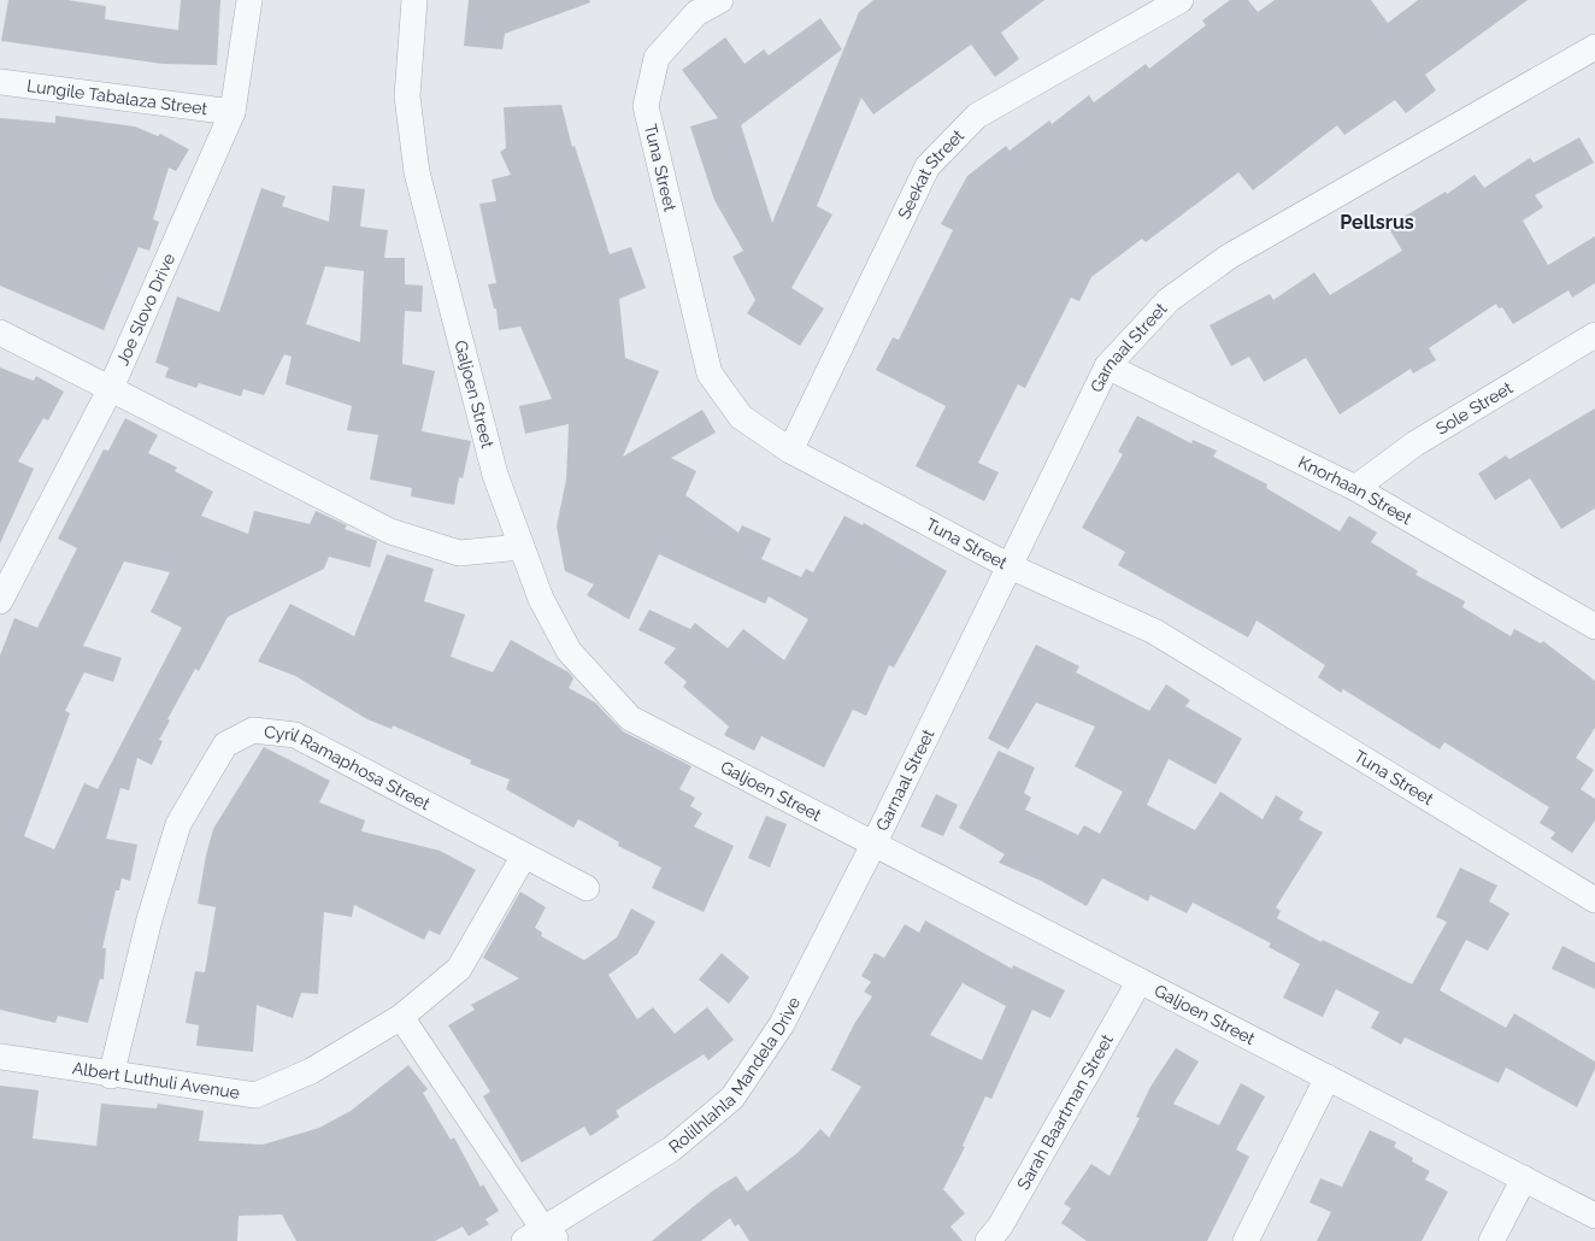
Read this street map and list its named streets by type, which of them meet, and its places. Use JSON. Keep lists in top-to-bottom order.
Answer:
{
  "streets": {
    "street": [
      "Lungile Tabalaza Street",
      "Tuna Street",
      "Seekat Street",
      "Joe Slovo Drive",
      "Garnaal Street",
      "Galjoen Street",
      "Sole Street",
      "Knorhaan Street",
      "Cyril Ramaphosa Street",
      "Rolilhlahla Mandela Drive",
      "Albert Luthuli Avenue",
      "Sarah Baartman Street"
    ]
  },
  "crossings": [
    ["Lungile Tabalaza Street", "Joe Slovo Drive"],
    ["Tuna Street", "Seekat Street"],
    ["Tuna Street", "Garnaal Street"],
    ["Garnaal Street", "Galjoen Street"],
    ["Garnaal Street", "Knorhaan Street"],
    ["Garnaal Street", "Rolilhlahla Mandela Drive"],
    ["Galjoen Street", "Rolilhlahla Mandela Drive"],
    ["Galjoen Street", "Sarah Baartman Street"],
    ["Sole Street", "Knorhaan Street"],
    ["Cyril Ramaphosa Street", "Albert Luthuli Avenue"]
  ],
  "districts": ["Pellsrus"]
}
